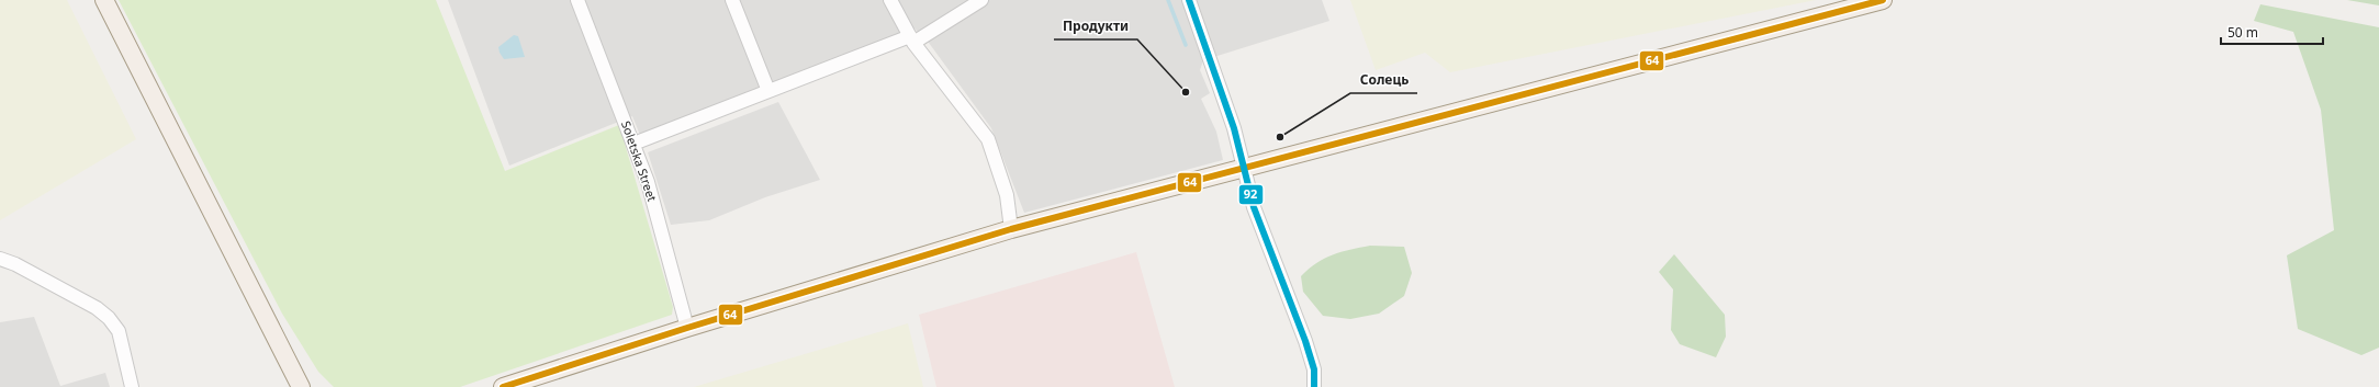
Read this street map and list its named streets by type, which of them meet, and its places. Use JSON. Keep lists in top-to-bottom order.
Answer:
{
  "streets": {
    "street": ["Soletska Street"]
  },
  "places": ["Продукти", "Солець"],
  "lines": ["transit line 64", "transit line 92"],
  "scale_bar": "50 m"
}
